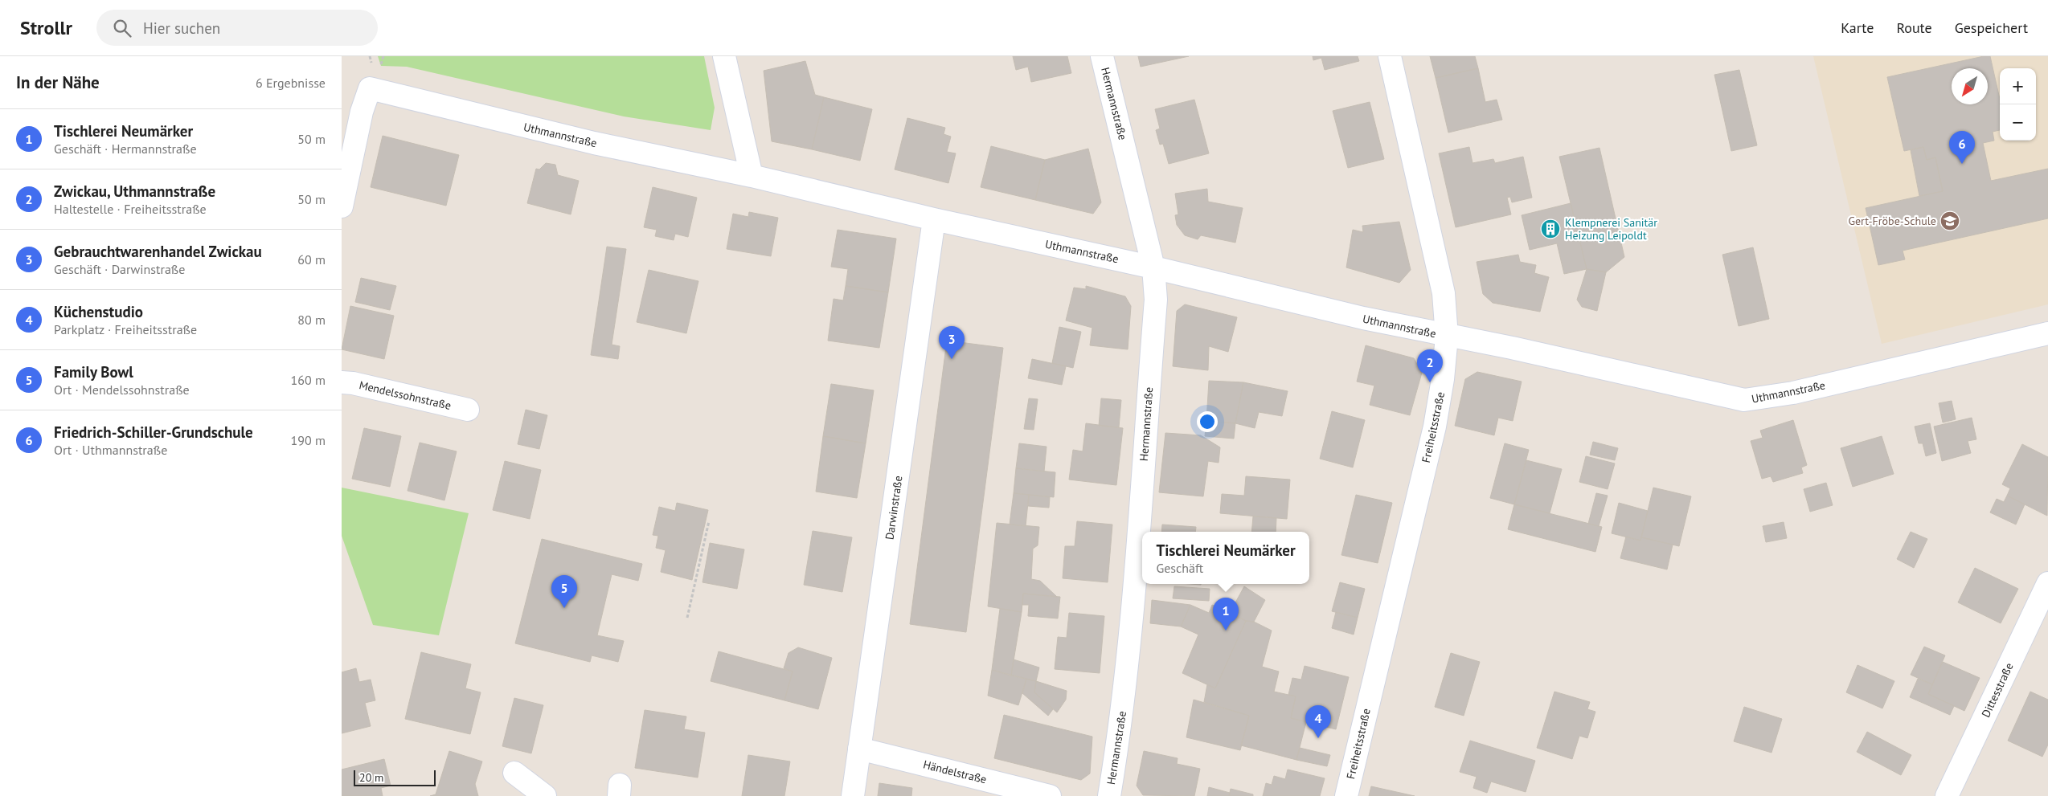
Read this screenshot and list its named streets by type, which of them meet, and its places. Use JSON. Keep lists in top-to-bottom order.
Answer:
{
  "streets": {
    "street": [
      "Hermannstraße",
      "Uthmannstraße",
      "Mendelssohnstraße",
      "Freiheitsstraße",
      "Darwinstraße",
      "Dittesstraße",
      "Händelstraße"
    ]
  },
  "crossings": [
    ["Hermannstraße", "Uthmannstraße"],
    ["Uthmannstraße", "Freiheitsstraße"],
    ["Uthmannstraße", "Darwinstraße"],
    ["Darwinstraße", "Händelstraße"]
  ],
  "places": {
    "school or university": ["Gert-Fröbe-Schule"],
    "building": ["Klempnerei Sanitär Heizung Leipoldt"]
  },
  "scale_bar": "20 m",
  "north": "bottom left",
  "page": {
    "header": "Strollr",
    "search": "Hier suchen",
    "nav": ["Karte", "Route", "Gespeichert"],
    "heading": ["In der Nähe", "6 Ergebnisse"],
    "map_buttons": ["+", "−"],
    "list": [
      {
        "mark": "1",
        "name": "Tischlerei Neumärker",
        "note": "Geschäft · Hermannstraße",
        "value": "50 m"
      },
      {
        "mark": "2",
        "name": "Zwickau, Uthmannstraße",
        "note": "Haltestelle · Freiheitsstraße",
        "value": "50 m"
      },
      {
        "mark": "3",
        "name": "Gebrauchtwarenhandel Zwickau",
        "note": "Geschäft · Darwinstraße",
        "value": "60 m"
      },
      {
        "mark": "4",
        "name": "Küchenstudio",
        "note": "Parkplatz · Freiheitsstraße",
        "value": "80 m"
      },
      {
        "mark": "5",
        "name": "Family Bowl",
        "note": "Ort · Mendelssohnstraße",
        "value": "160 m"
      },
      {
        "mark": "6",
        "name": "Friedrich-Schiller-Grundschule",
        "note": "Ort · Uthmannstraße",
        "value": "190 m"
      }
    ],
    "pins": [
      "6",
      "3",
      "2",
      "5",
      "1",
      "4"
    ],
    "popup": ["Tischlerei Neumärker", "Geschäft"],
    "scale": "20 m"
  }
}
